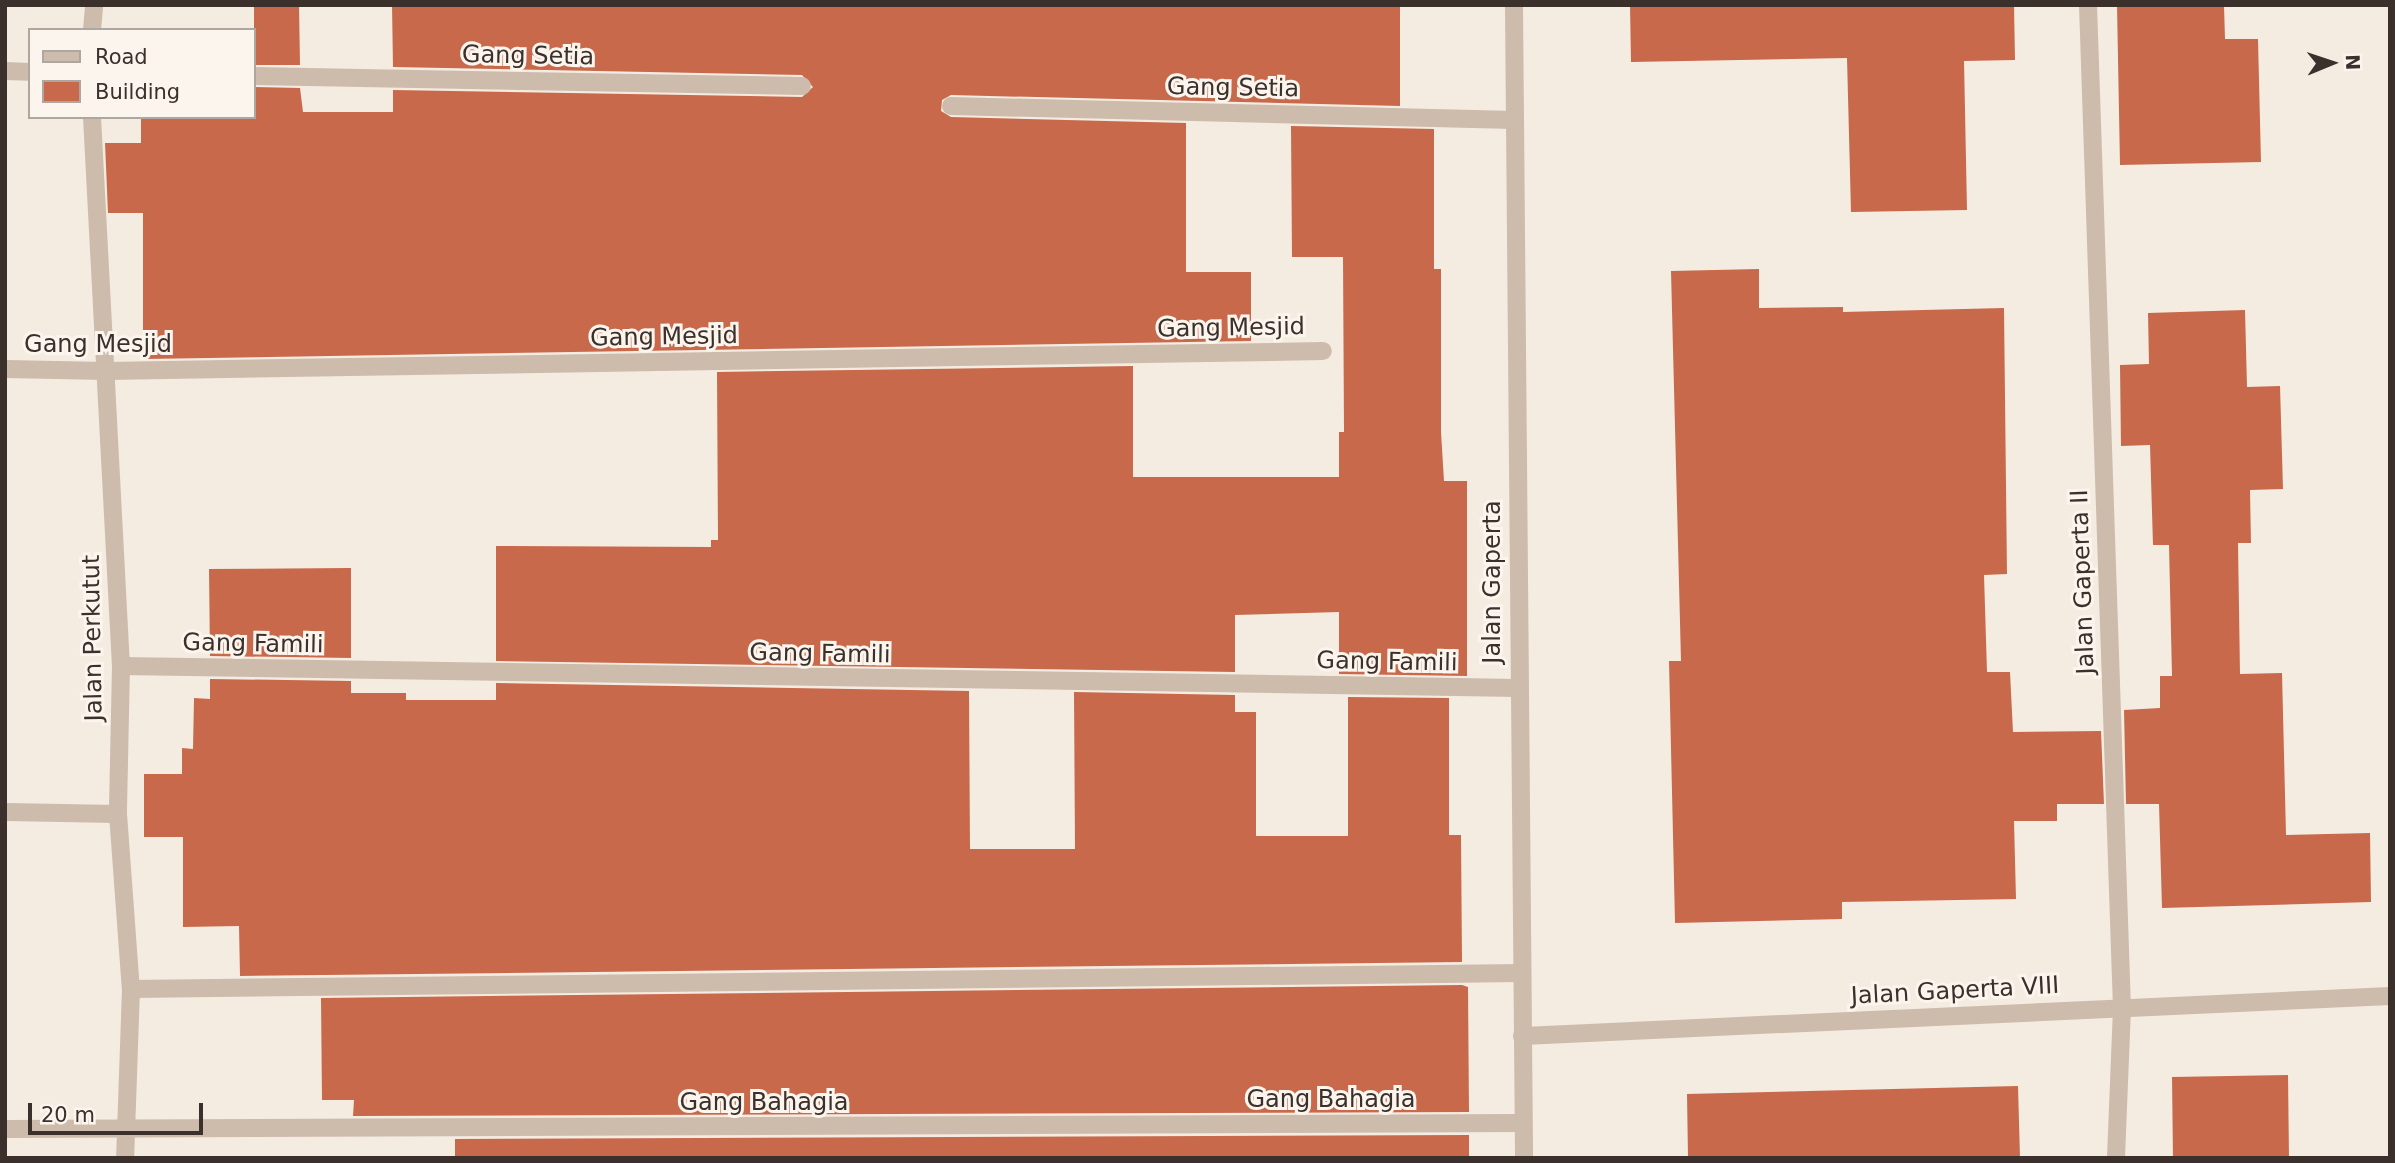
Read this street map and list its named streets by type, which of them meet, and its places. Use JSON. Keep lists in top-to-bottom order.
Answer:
{
  "streets": {
    "street": [
      "Gang Setia",
      "Gang Mesjid",
      "Jalan Gaperta",
      "Jalan Gaperta II",
      "Jalan Perkutut",
      "Gang Famili",
      "Jalan Gaperta VIII",
      "Gang Bahagia"
    ]
  },
  "crossings": [
    ["Gang Setia", "Jalan Gaperta"],
    ["Gang Mesjid", "Jalan Perkutut"],
    ["Jalan Gaperta", "Gang Famili"],
    ["Jalan Gaperta", "Jalan Gaperta VIII"],
    ["Jalan Gaperta", "Gang Bahagia"],
    ["Jalan Gaperta II", "Jalan Gaperta VIII"],
    ["Jalan Perkutut", "Gang Famili"],
    ["Jalan Perkutut", "Gang Bahagia"]
  ],
  "legend": ["Road", "Building"],
  "scale_bar": "20 m",
  "north": "right"
}
